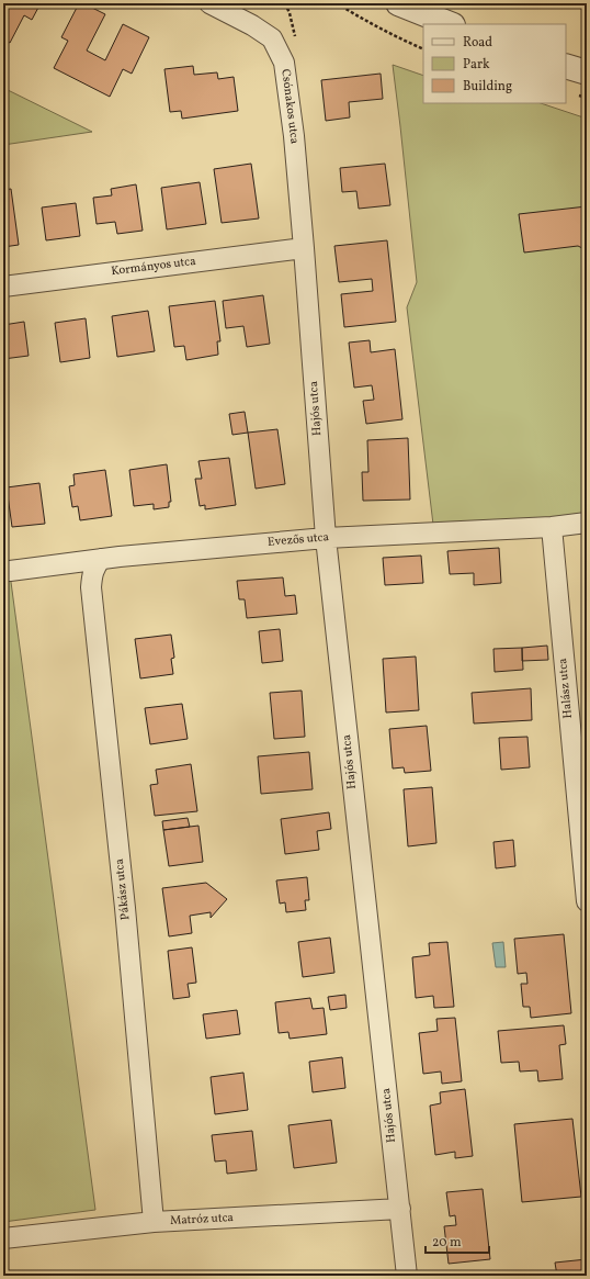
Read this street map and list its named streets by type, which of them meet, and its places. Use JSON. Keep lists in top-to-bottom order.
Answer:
{
  "streets": {
    "street": [
      "Csónakos utca",
      "Kormányos utca",
      "Hajós utca",
      "Evezős utca",
      "Halász utca",
      "Pákász utca",
      "Matróz utca"
    ]
  },
  "crossings": [
    ["Csónakos utca", "Kormányos utca"],
    ["Csónakos utca", "Hajós utca"],
    ["Kormányos utca", "Hajós utca"],
    ["Hajós utca", "Evezős utca"],
    ["Hajós utca", "Matróz utca"],
    ["Evezős utca", "Halász utca"],
    ["Evezős utca", "Pákász utca"],
    ["Pákász utca", "Matróz utca"]
  ],
  "legend": ["Road", "Park", "Building"],
  "scale_bar": "20 m"
}
